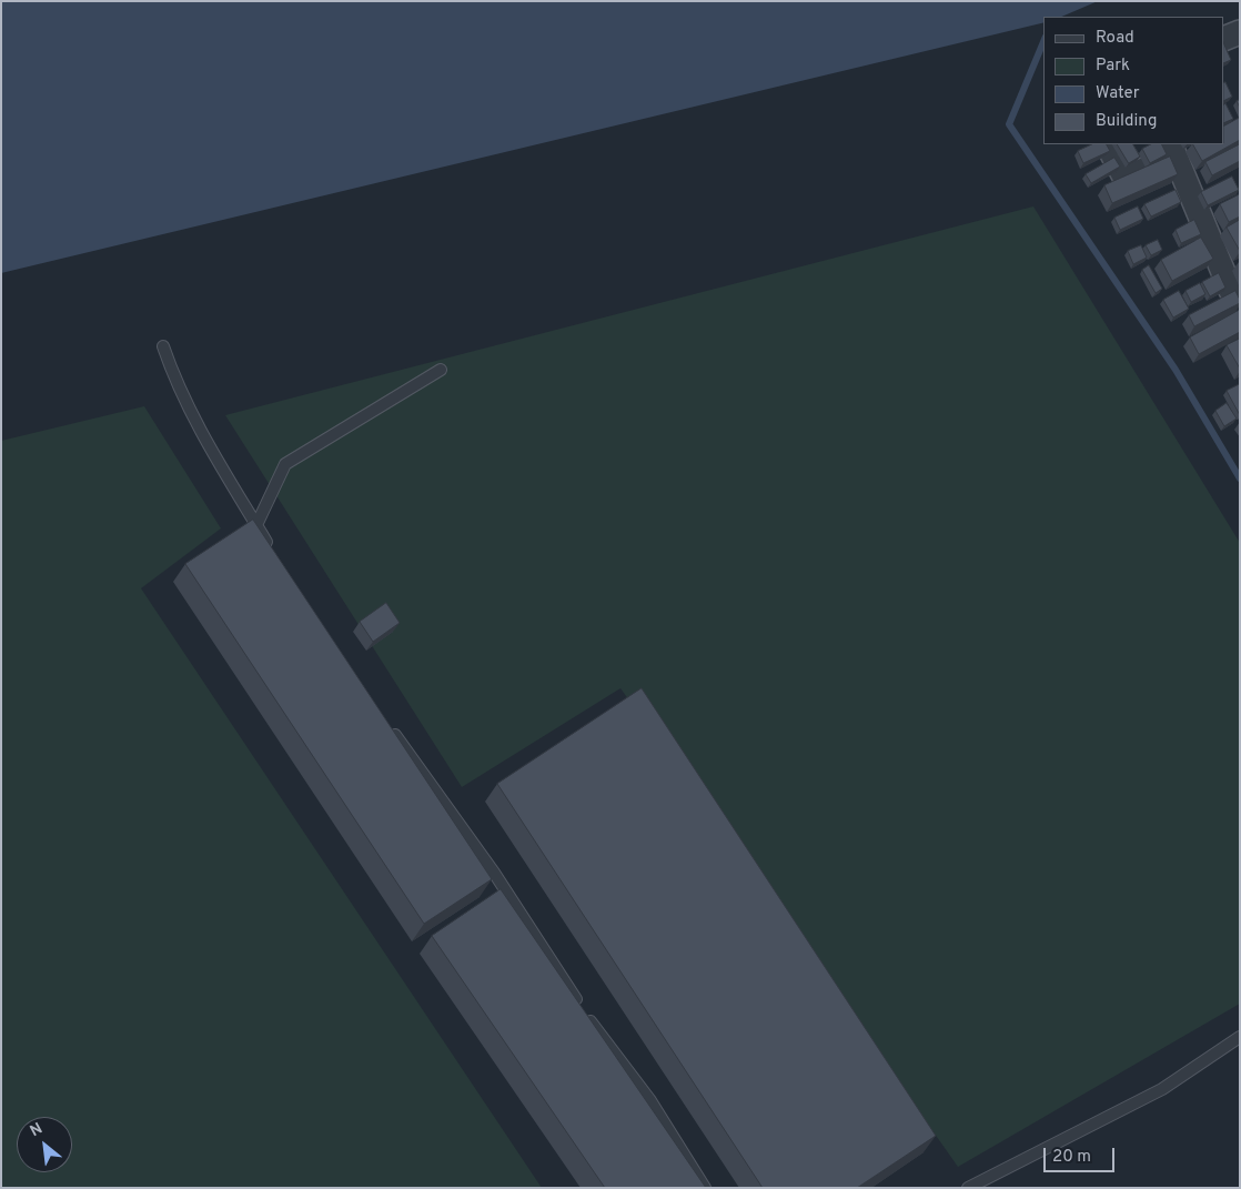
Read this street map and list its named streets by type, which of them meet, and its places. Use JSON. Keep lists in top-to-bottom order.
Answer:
{
  "legend": [
    "Road",
    "Park",
    "Water",
    "Building"
  ],
  "scale_bar": "20 m",
  "north": "top left"
}
